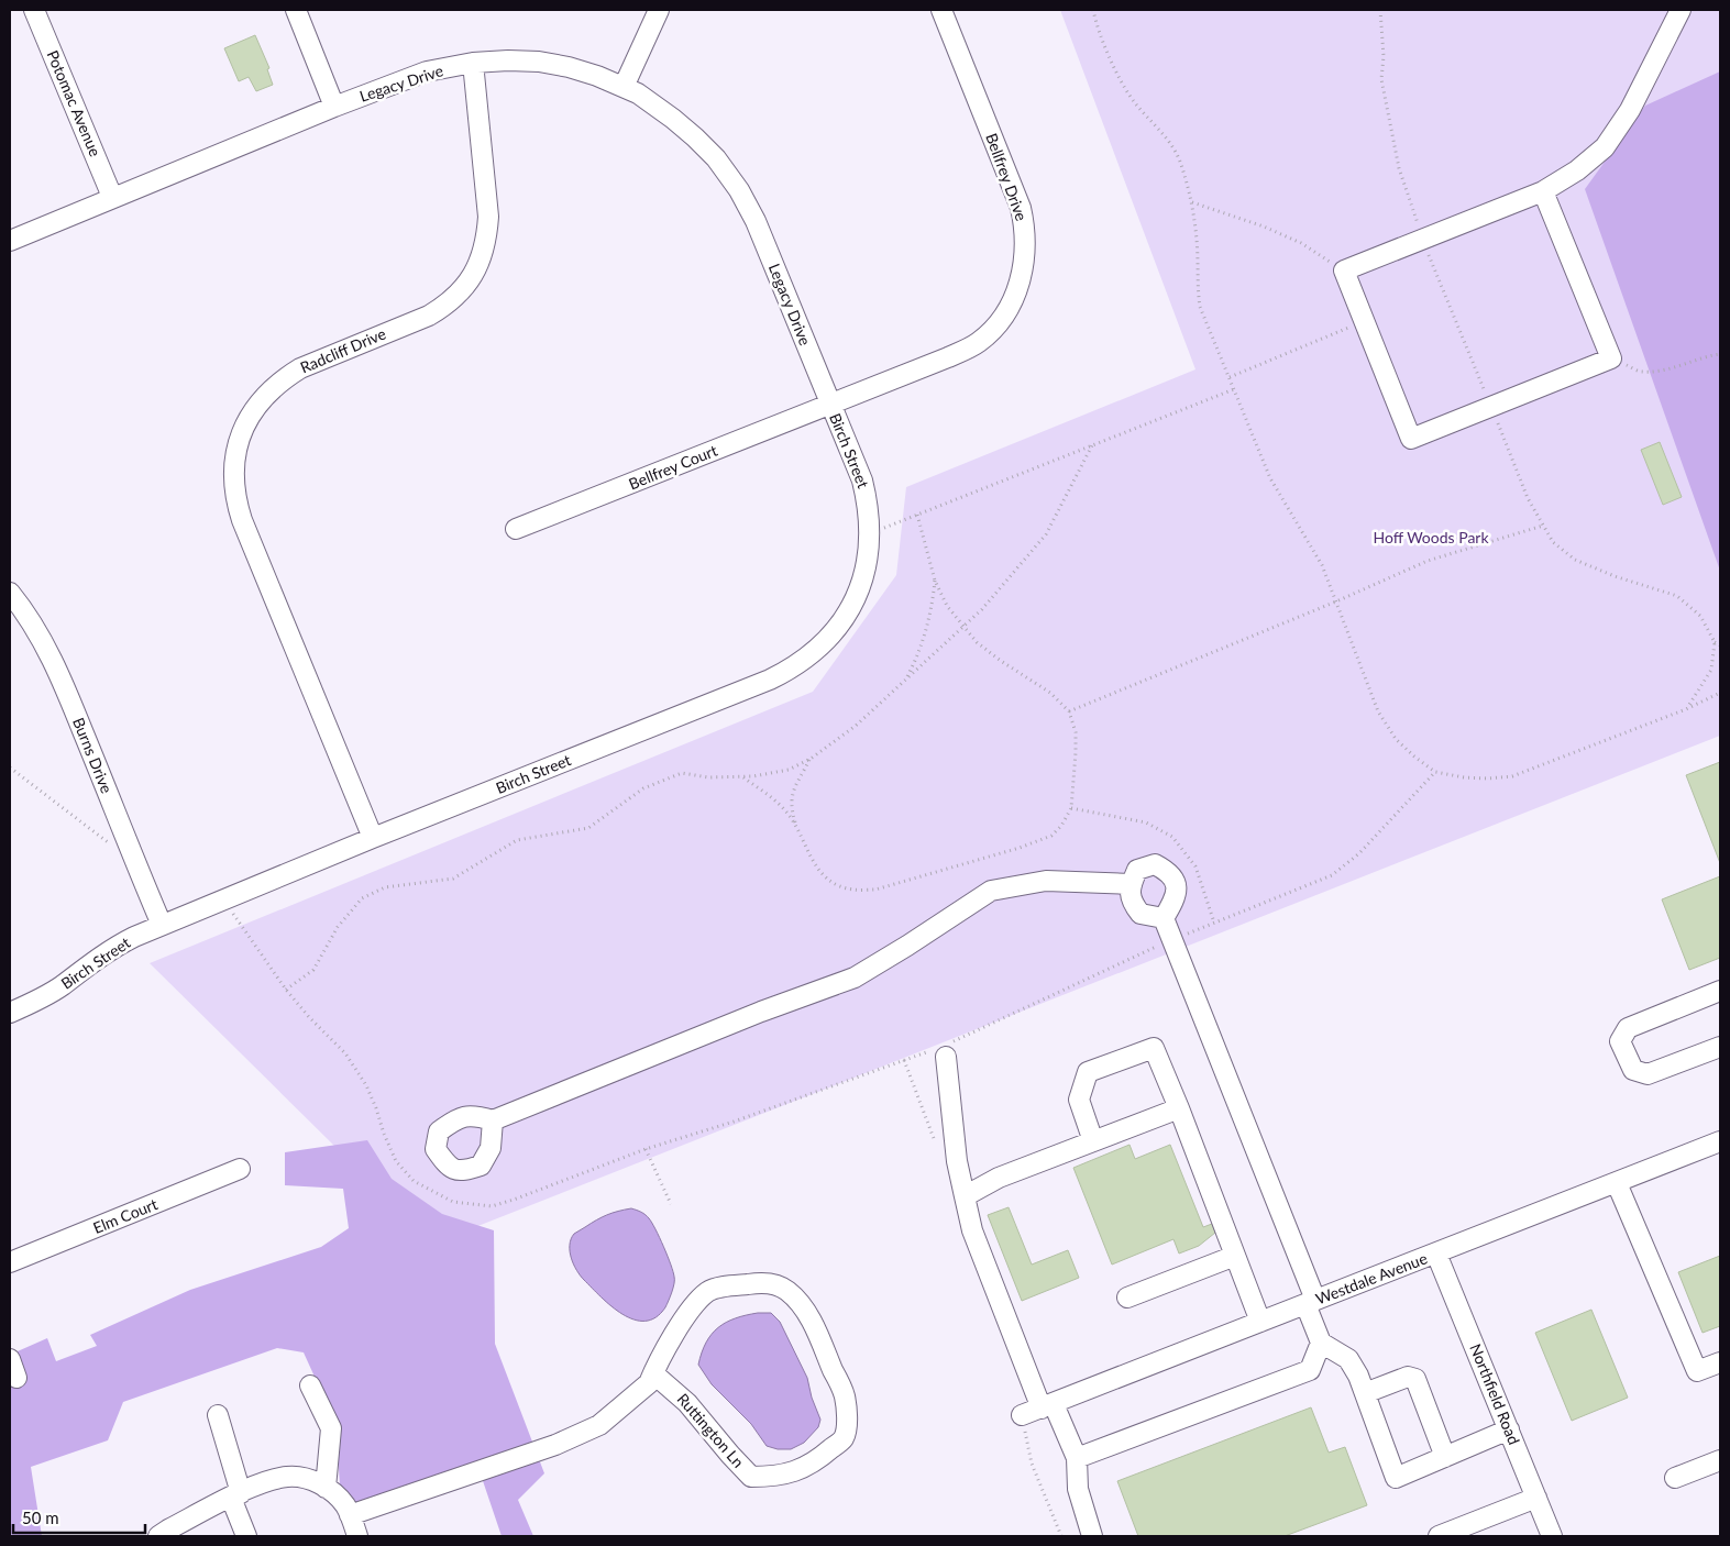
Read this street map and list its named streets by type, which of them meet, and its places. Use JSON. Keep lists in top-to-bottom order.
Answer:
{
  "streets": {
    "street": [
      "Legacy Drive",
      "Potomac Avenue",
      "Bellfrey Drive",
      "Radcliff Drive",
      "Birch Street",
      "Bellfrey Court",
      "Burns Drive",
      "Elm Court",
      "Westdale Avenue",
      "Northfield Road",
      "Ruttington Ln"
    ]
  },
  "crossings": [
    ["Legacy Drive", "Potomac Avenue"],
    ["Legacy Drive", "Bellfrey Drive"],
    ["Legacy Drive", "Radcliff Drive"],
    ["Legacy Drive", "Birch Street"],
    ["Legacy Drive", "Bellfrey Court"],
    ["Bellfrey Drive", "Birch Street"],
    ["Bellfrey Drive", "Bellfrey Court"],
    ["Radcliff Drive", "Birch Street"],
    ["Birch Street", "Bellfrey Court"],
    ["Birch Street", "Burns Drive"],
    ["Westdale Avenue", "Northfield Road"]
  ],
  "parks": ["Hoff Woods Park"],
  "scale_bar": "50 m"
}
